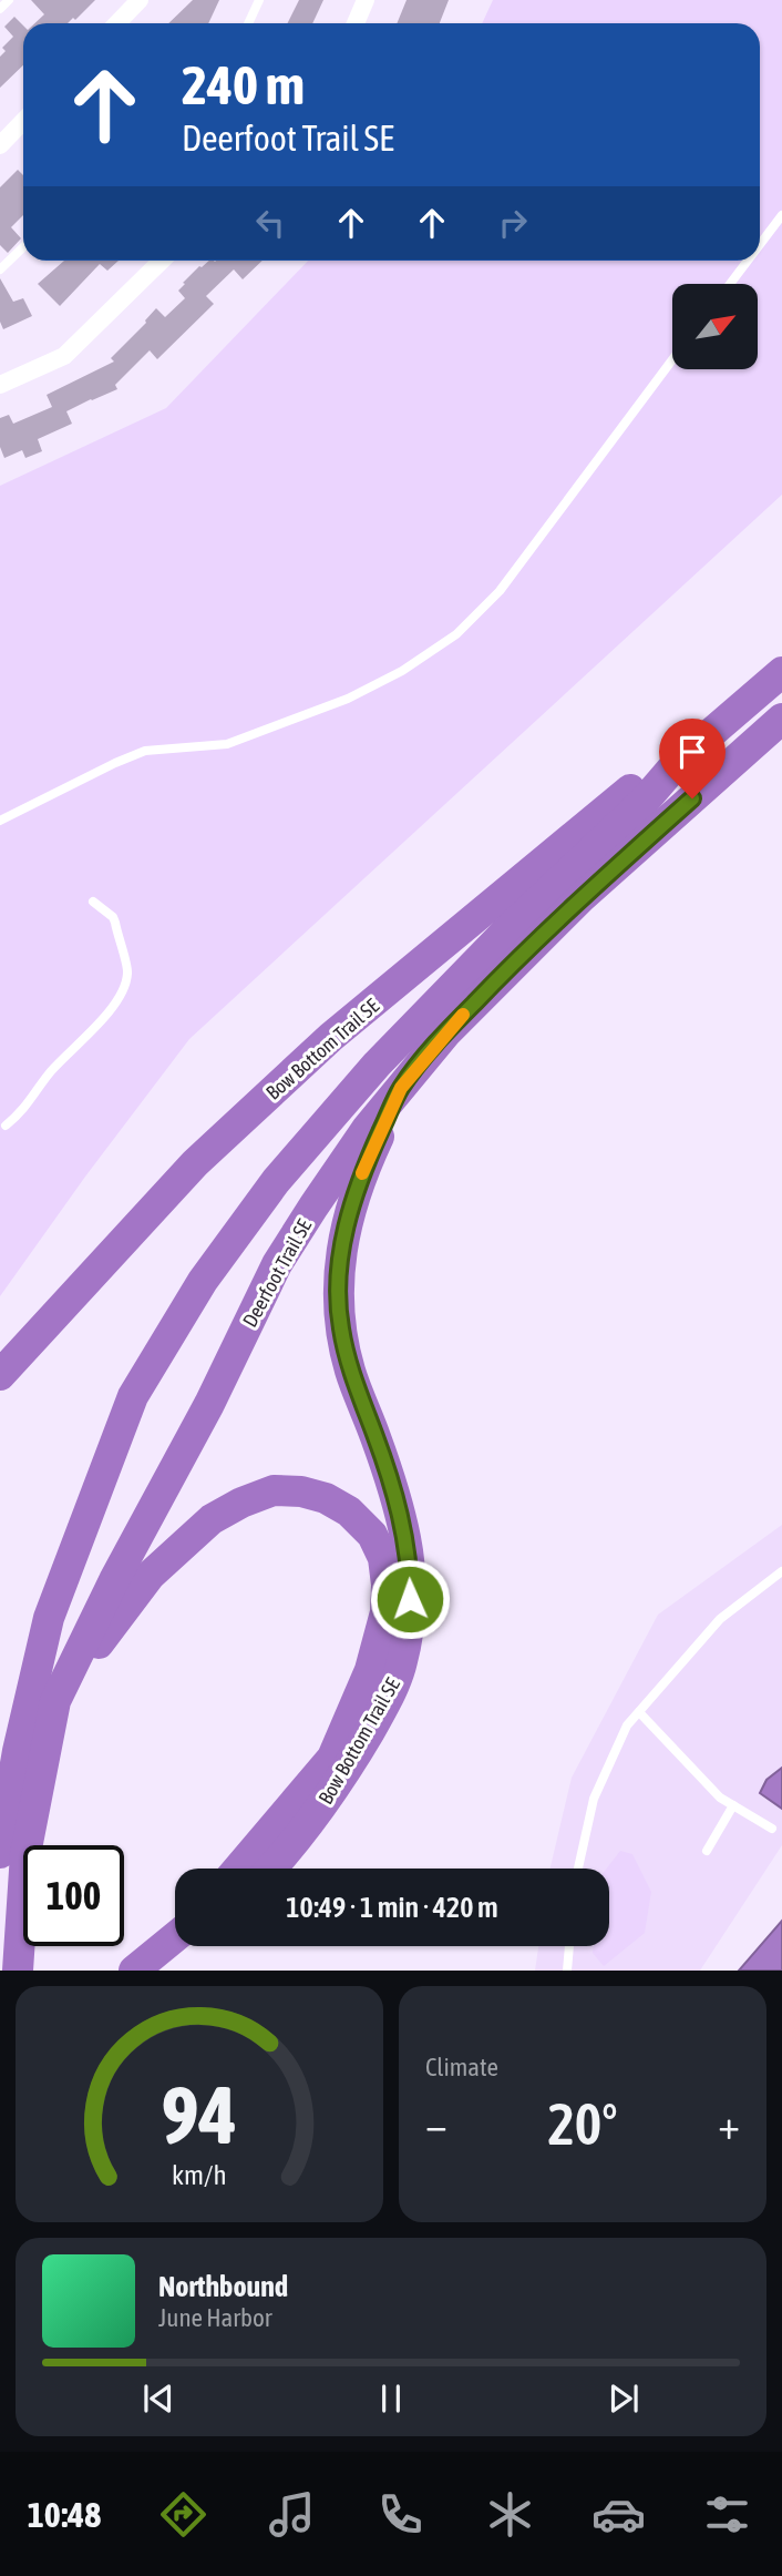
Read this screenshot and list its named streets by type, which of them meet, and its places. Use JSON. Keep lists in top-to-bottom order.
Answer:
{
  "streets": {
    "highway": ["Bow Bottom Trail SE", "Deerfoot Trail SE"]
  },
  "crossings": [
    ["Bow Bottom Trail SE", "Deerfoot Trail SE"]
  ],
  "north": "top right",
  "page": {
    "turn": ["240 m", "Deerfoot Trail SE"],
    "limit": "100",
    "trip": "10:49 · 1 min · 420 m",
    "tile": "Climate",
    "heat": ["−", "20°", "+"],
    "song": ["Northbound", "June Harbor"],
    "tabs": "10:48",
    "gauge": ["94", "km/h"]
  }
}
